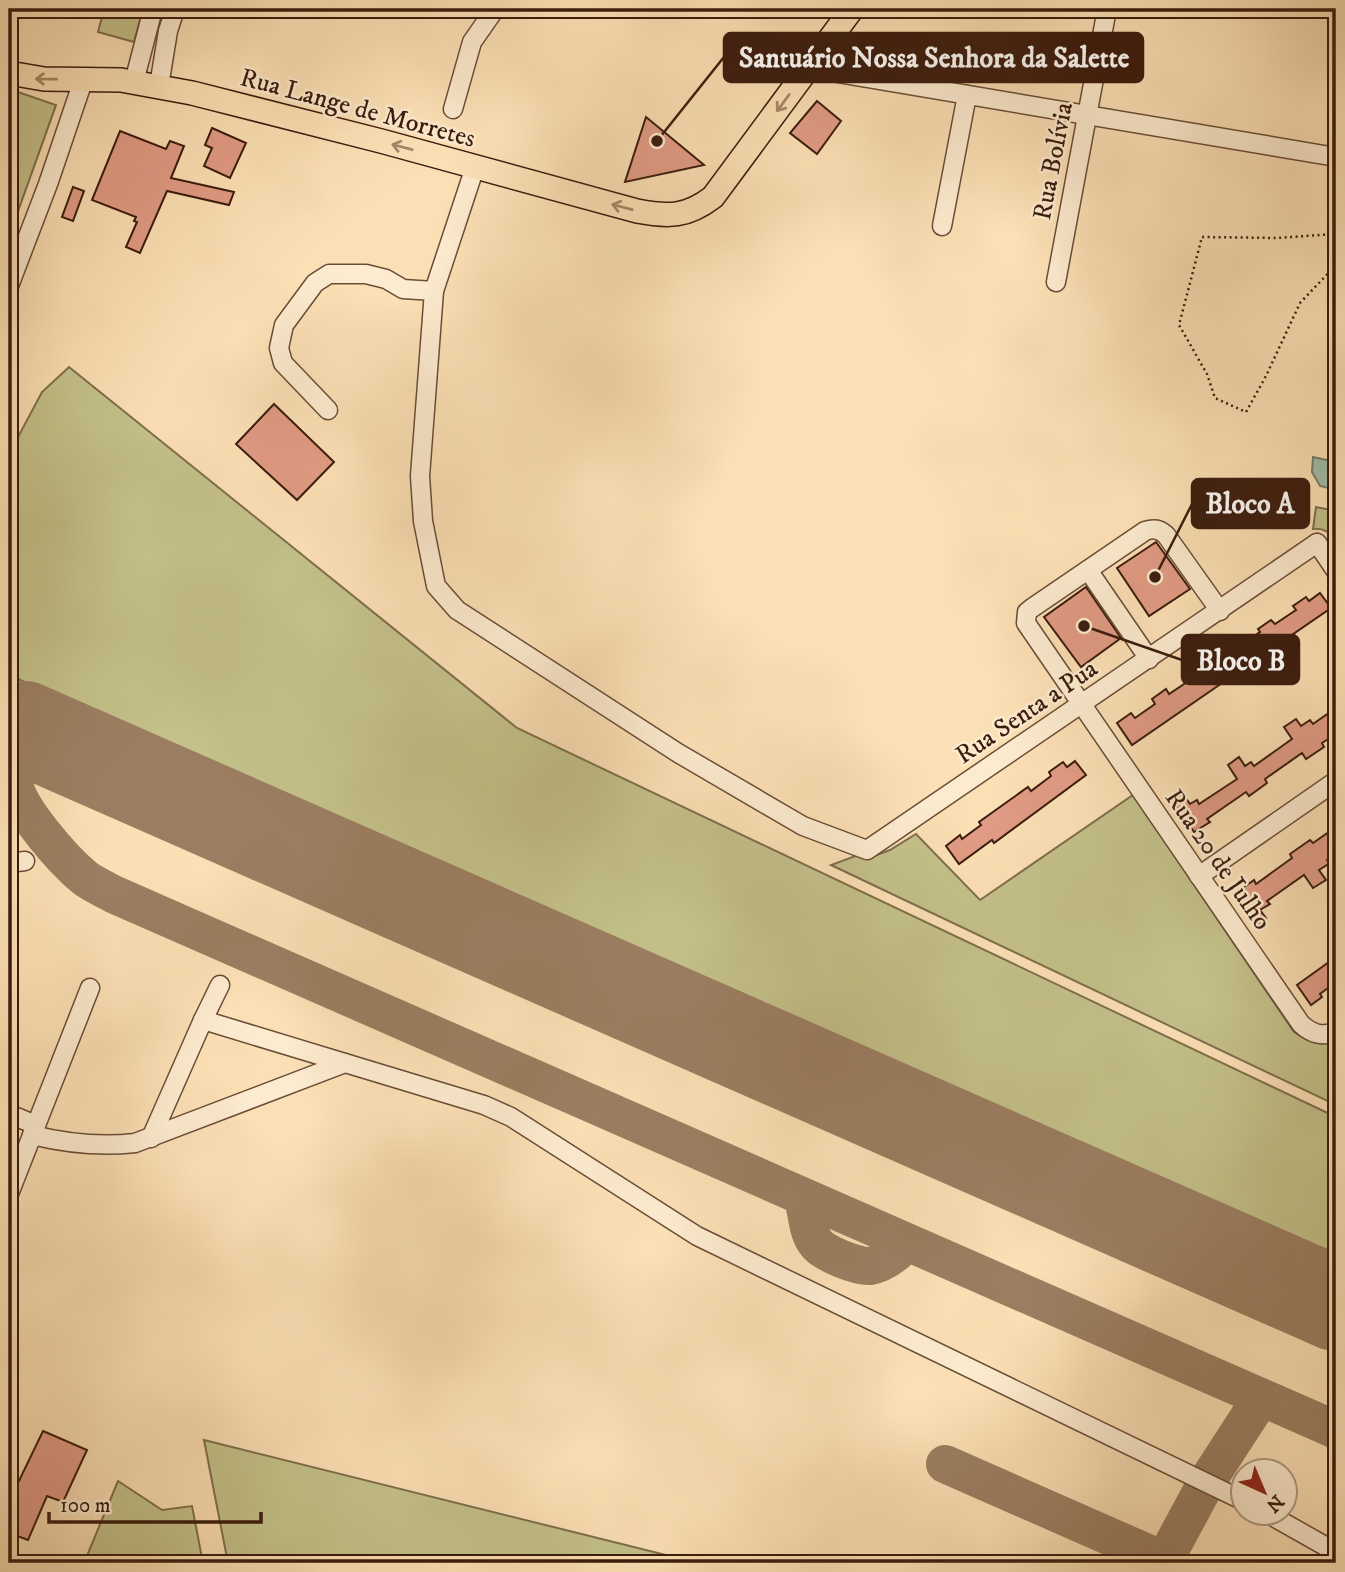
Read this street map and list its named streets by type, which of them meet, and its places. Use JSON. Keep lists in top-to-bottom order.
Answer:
{
  "streets": {
    "main road": ["Rua Lange de Morretes"],
    "street": ["Rua Bolívia", "Rua Senta a Pua", "Rua 20 de Julho"]
  },
  "crossings": [
    ["Rua Senta a Pua", "Rua 20 de Julho"]
  ],
  "one_way": ["Rua Lange de Morretes"],
  "places": ["Santuário Nossa Senhora da Salette", "Bloco A", "Bloco B"],
  "scale_bar": "100 m",
  "north": "bottom right"
}
